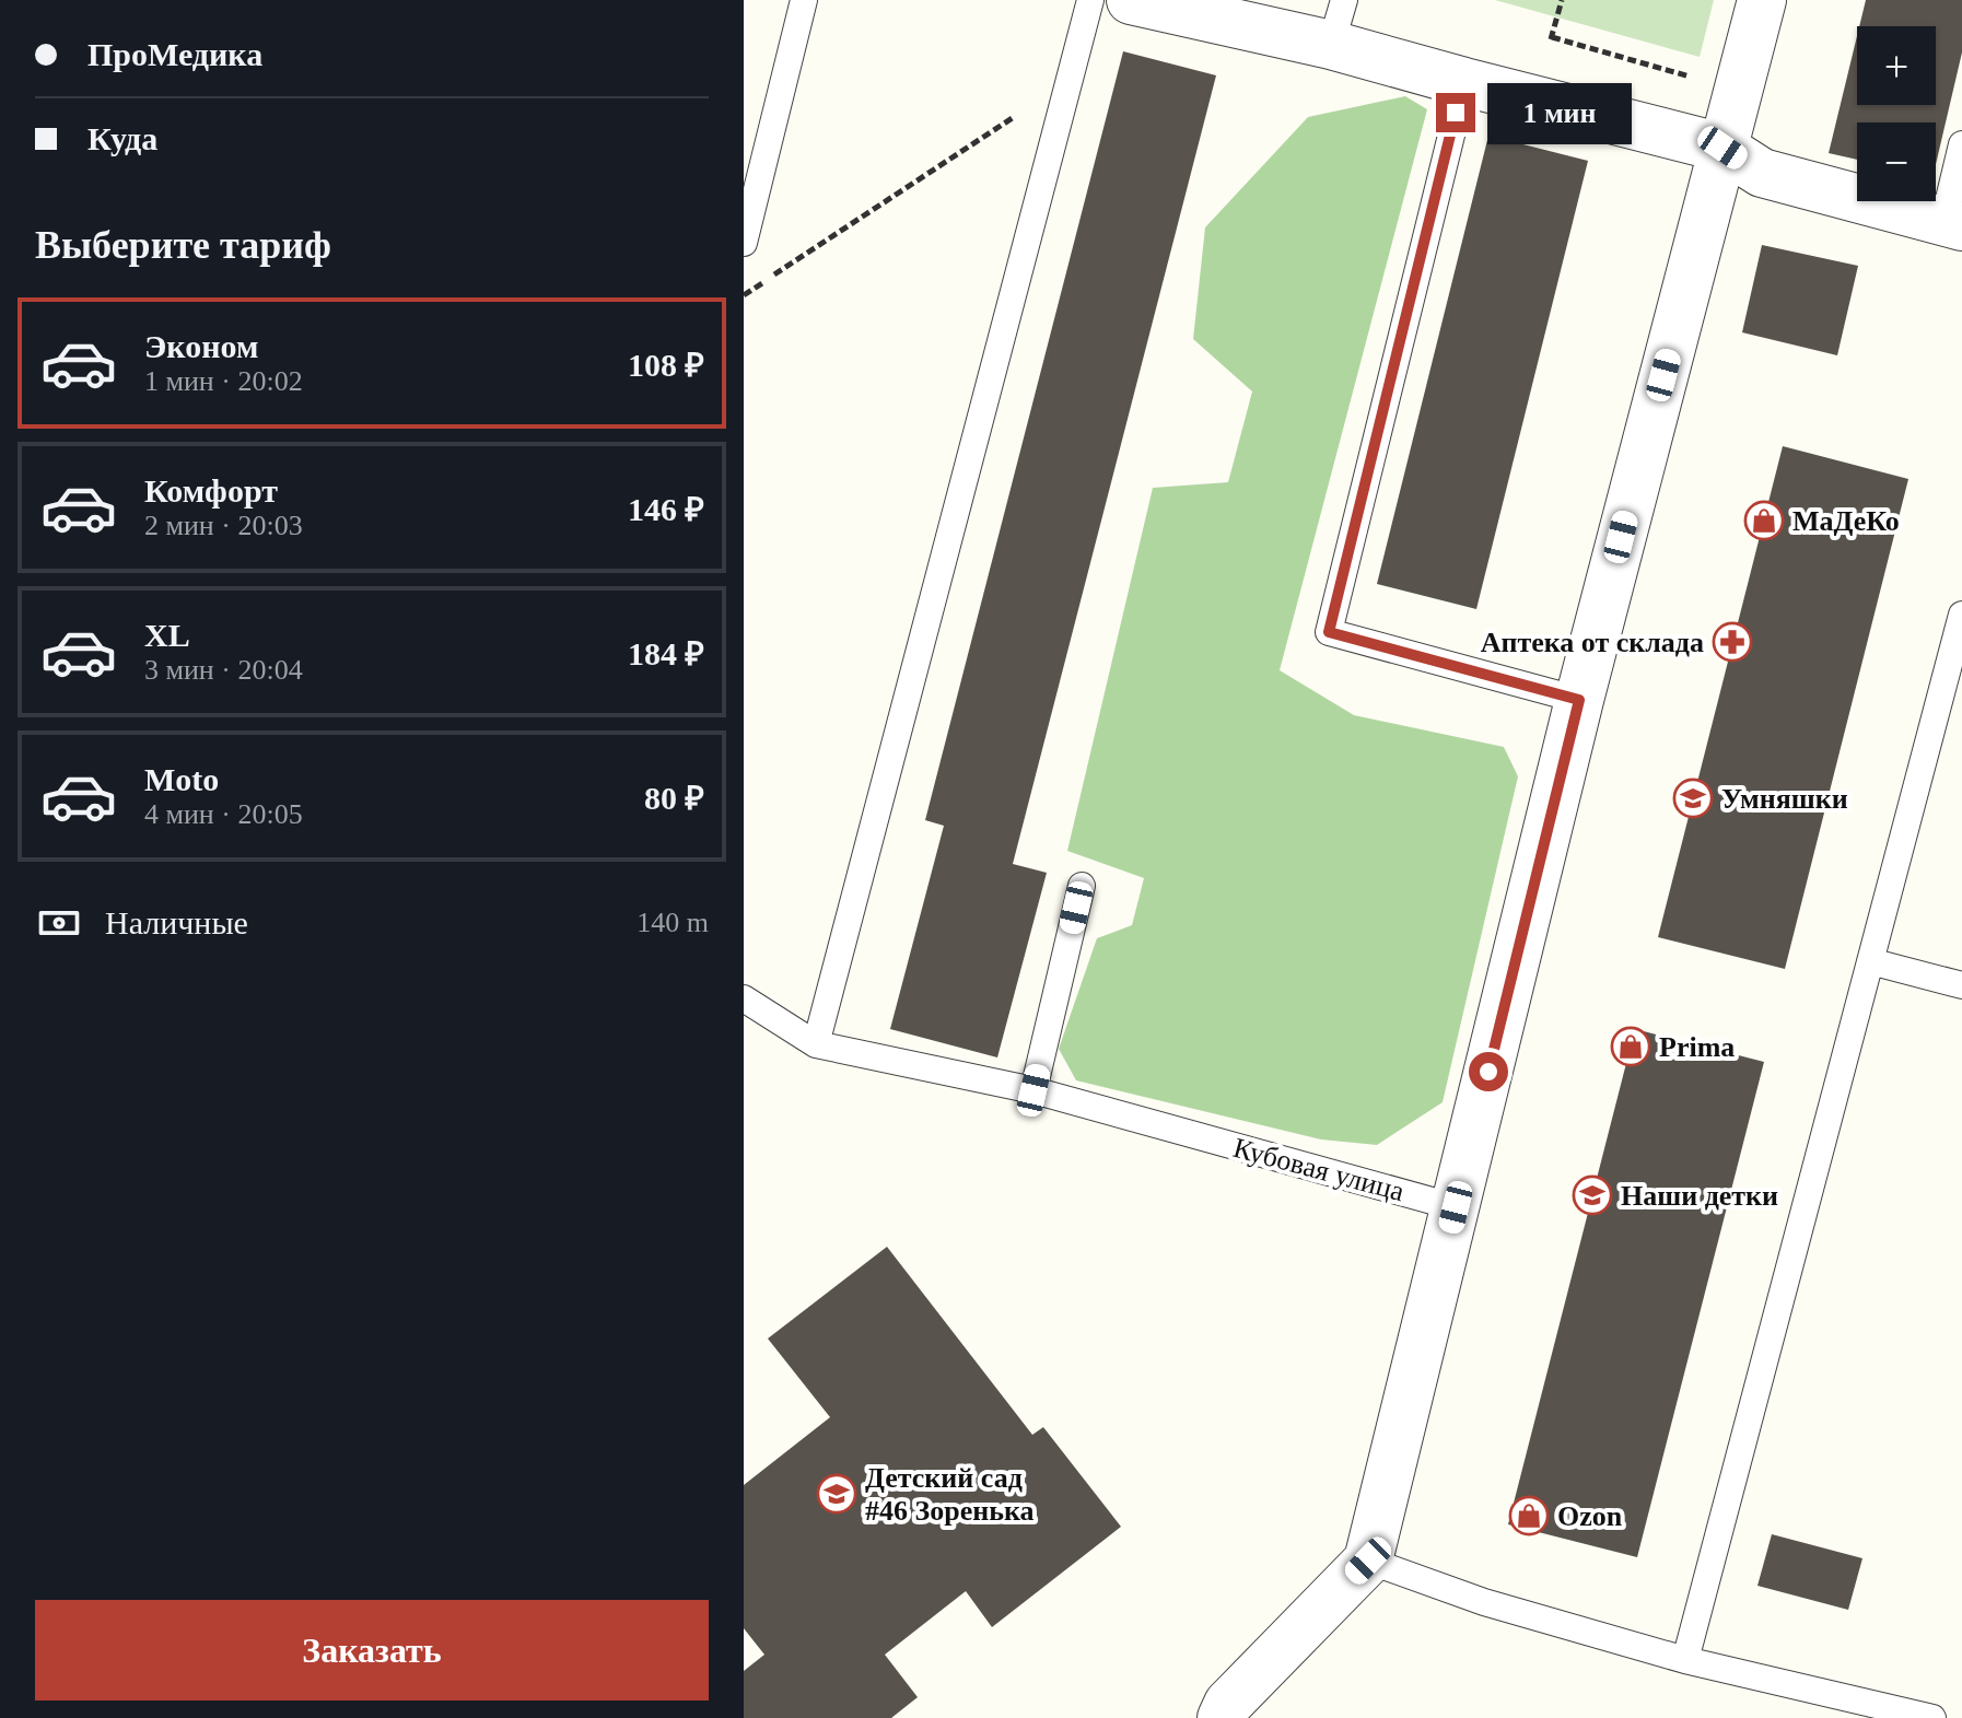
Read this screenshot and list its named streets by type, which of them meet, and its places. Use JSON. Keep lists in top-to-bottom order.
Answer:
{
  "streets": {
    "lane": ["Кубовая улица"]
  },
  "places": {
    "shop": ["МаДеКо", "Prima", "Ozon"],
    "pharmacy": ["Аптека от склада"],
    "school or university": ["Умняшки", "Наши детки", "Детский сад #46 Зоренька"]
  },
  "page": {
    "banner": ["ПроМедика", "Куда"],
    "map_buttons": ["+", "−"],
    "bubble": "1 мин",
    "heading": "Выберите тариф",
    "list": [
      {
        "name": "Эконом",
        "note": "1 мин · 20:02",
        "value": "108 ₽"
      },
      {
        "name": "Комфорт",
        "note": "2 мин · 20:03",
        "value": "146 ₽"
      },
      {
        "name": "XL",
        "note": "3 мин · 20:04",
        "value": "184 ₽"
      },
      {
        "name": "Moto",
        "note": "4 мин · 20:05",
        "value": "80 ₽"
      }
    ],
    "pay": ["Наличные", "140 m"],
    "buttons": "Заказать"
  }
}
